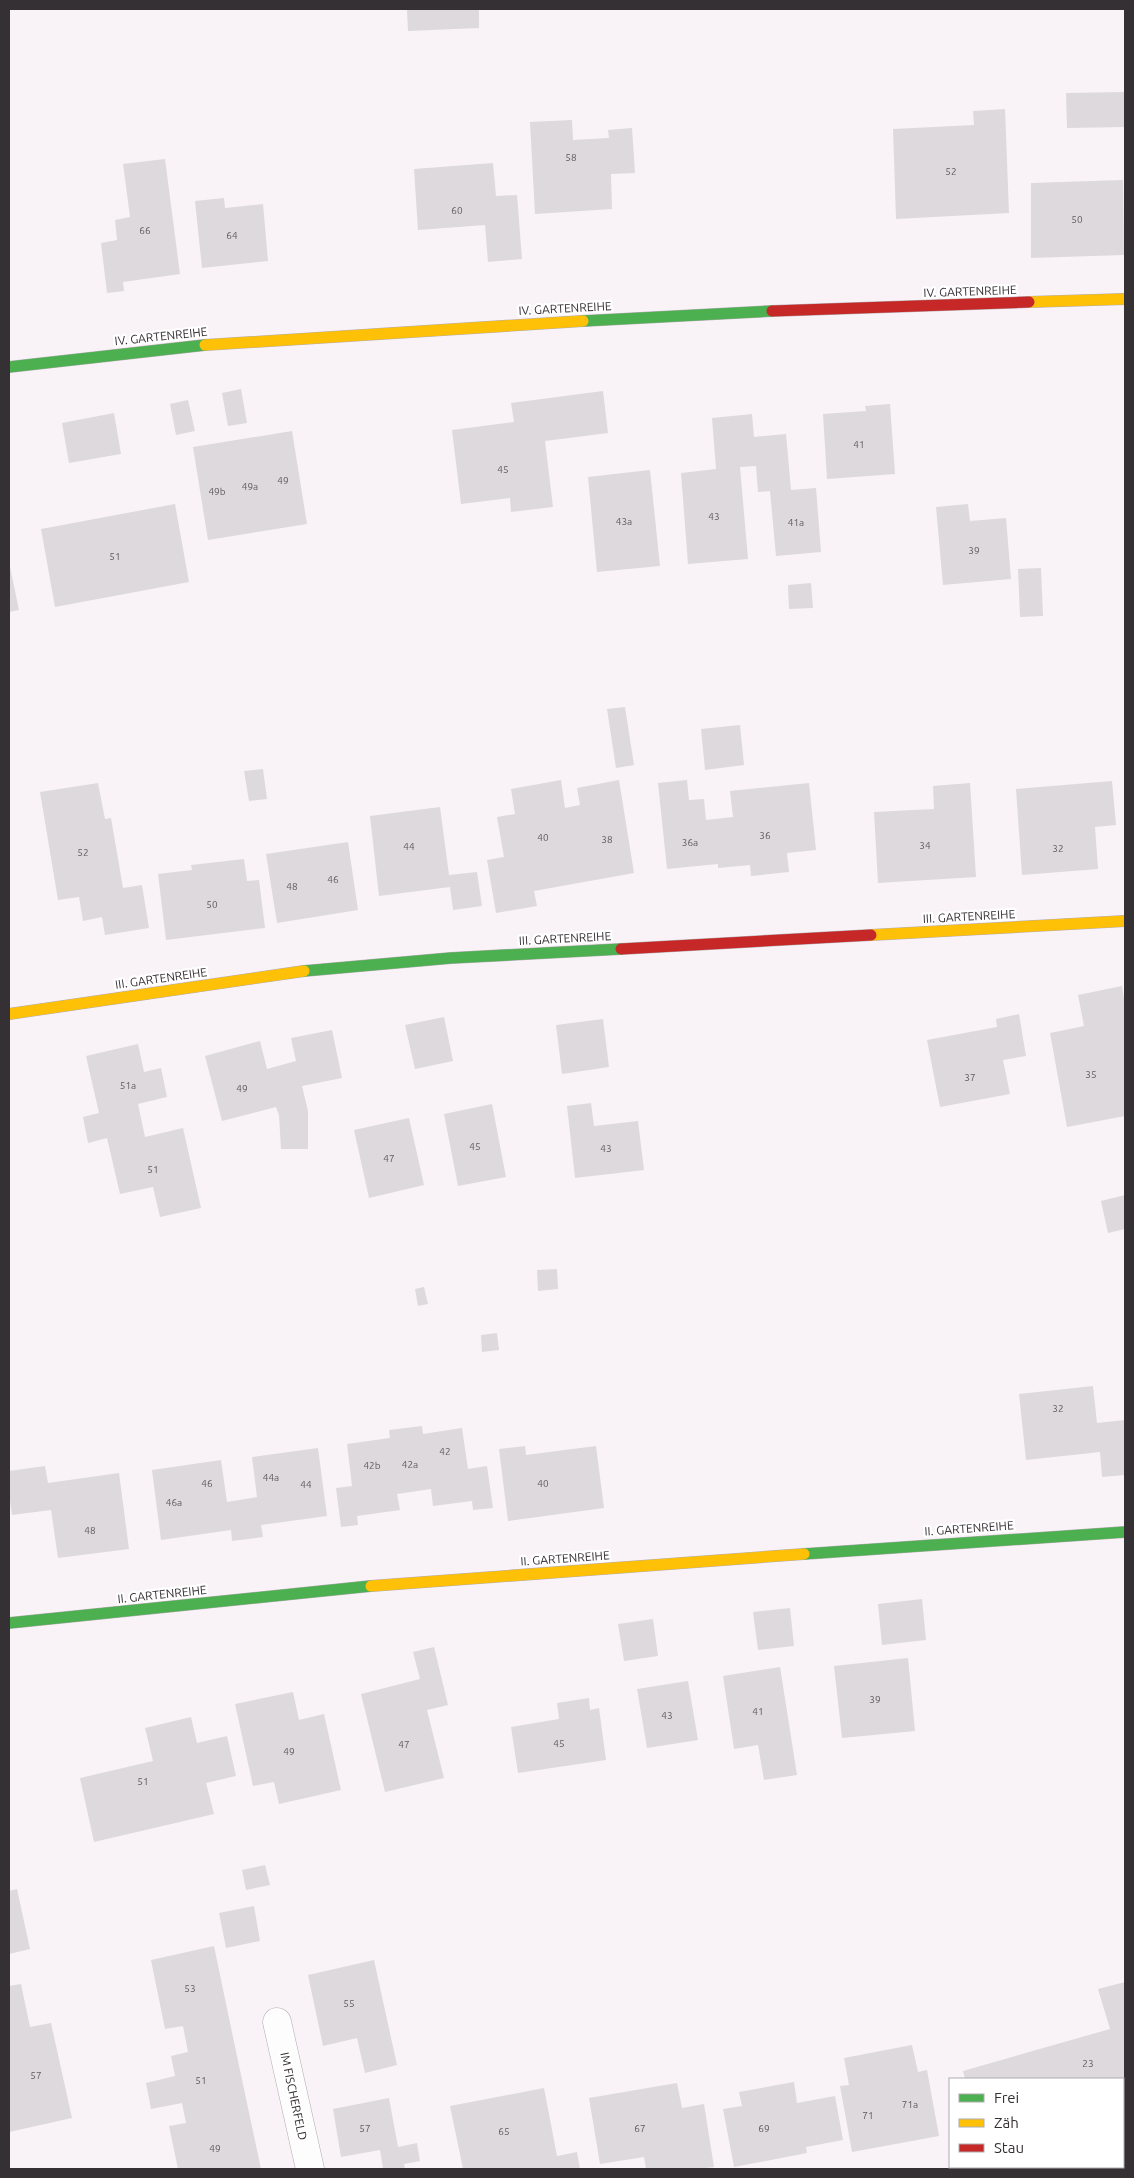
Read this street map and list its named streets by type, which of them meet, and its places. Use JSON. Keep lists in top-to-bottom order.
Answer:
{
  "streets": {
    "street": [
      "IV. GARTENREIHE",
      "III. GARTENREIHE",
      "II. GARTENREIHE",
      "IM FISCHERFELD"
    ]
  },
  "house_numbers": [
    "58",
    "52",
    "60",
    "50",
    "66",
    "64",
    "41",
    "45",
    "49",
    "49a",
    "49b",
    "43",
    "43a",
    "41a",
    "39",
    "51",
    "36",
    "40",
    "38",
    "36a",
    "34",
    "44",
    "32",
    "52",
    "46",
    "48",
    "50",
    "35",
    "37",
    "51a",
    "49",
    "45",
    "43",
    "47",
    "51",
    "32",
    "42",
    "42a",
    "42b",
    "44a",
    "46",
    "40",
    "44",
    "46a",
    "48",
    "39",
    "41",
    "43",
    "45",
    "47",
    "49",
    "51",
    "53",
    "55",
    "23",
    "57",
    "51",
    "71a",
    "71",
    "57",
    "67",
    "69",
    "65",
    "49"
  ],
  "legend": ["Frei", "Zäh", "Stau"]
}
